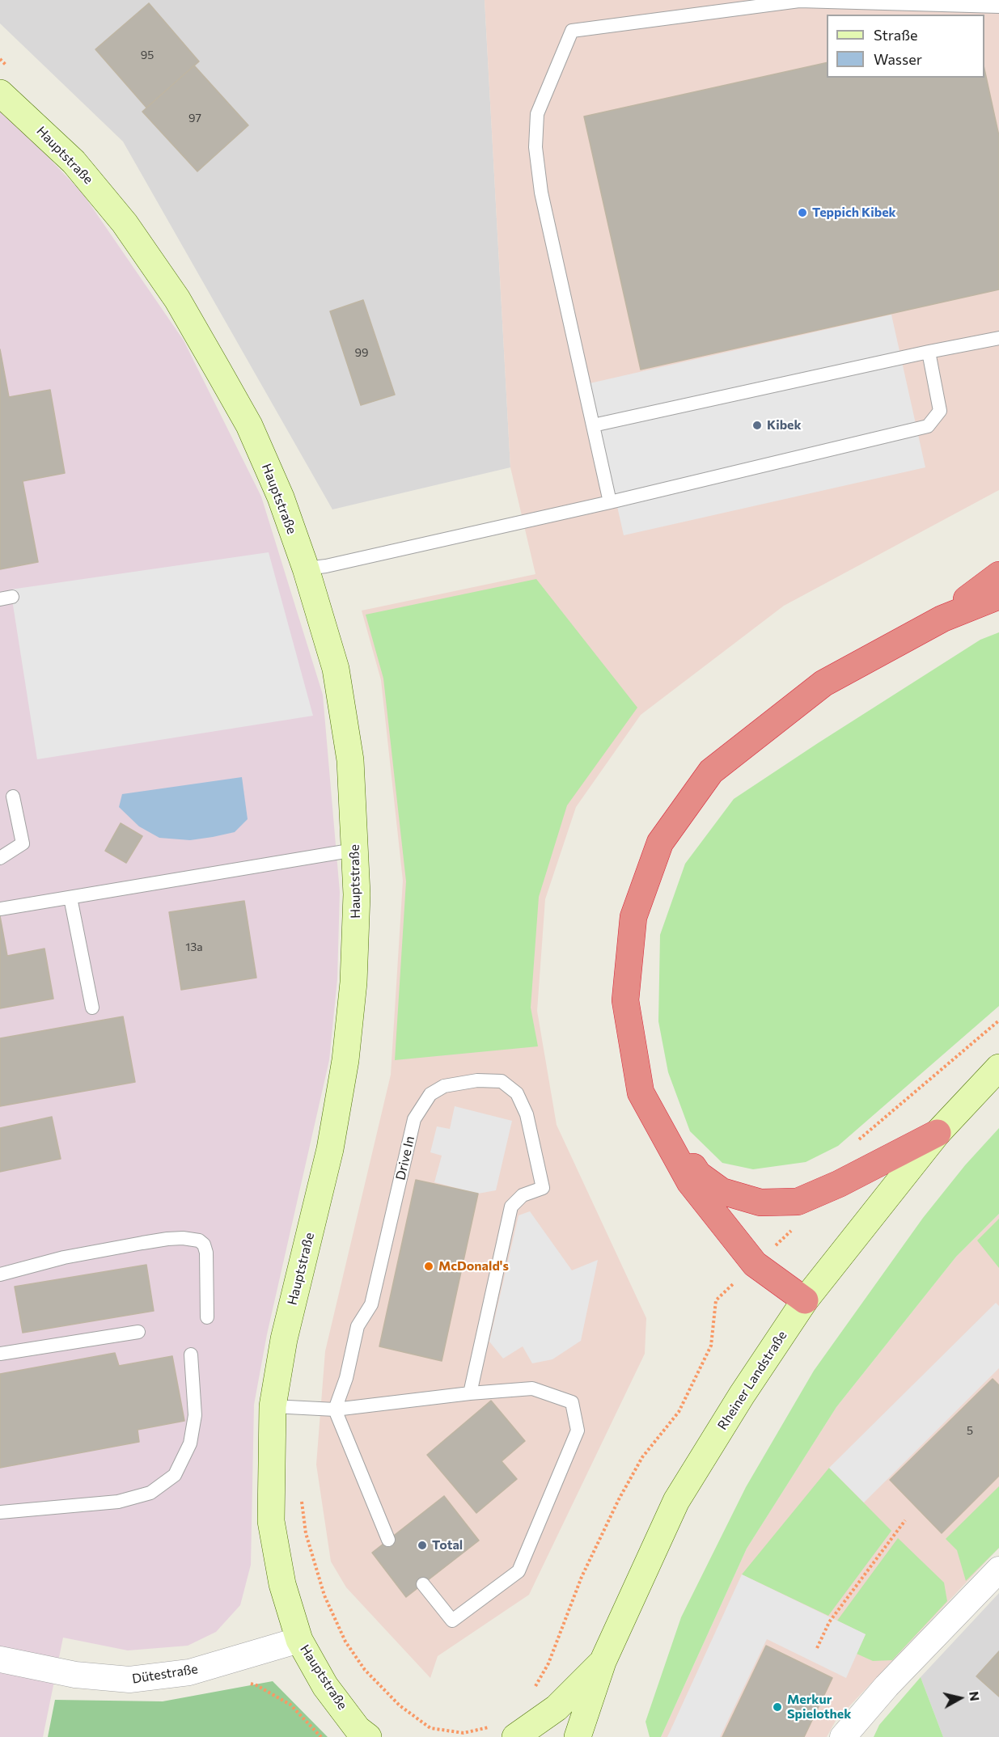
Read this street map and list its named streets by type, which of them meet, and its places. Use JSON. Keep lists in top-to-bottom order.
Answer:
{
  "streets": {
    "street": ["Hauptstraße", "Rheiner Landstraße", "Dütestraße"],
    "lane": ["Drive In"]
  },
  "crossings": [
    ["Hauptstraße", "Dütestraße"]
  ],
  "places": [
    "Teppich Kibek",
    "Kibek",
    "McDonald's",
    "Total",
    "Merkur Spielothek"
  ],
  "house_numbers": [
    "95",
    "97",
    "99",
    "13a",
    "5"
  ],
  "legend": ["Straße", "Wasser"],
  "north": "right"
}
